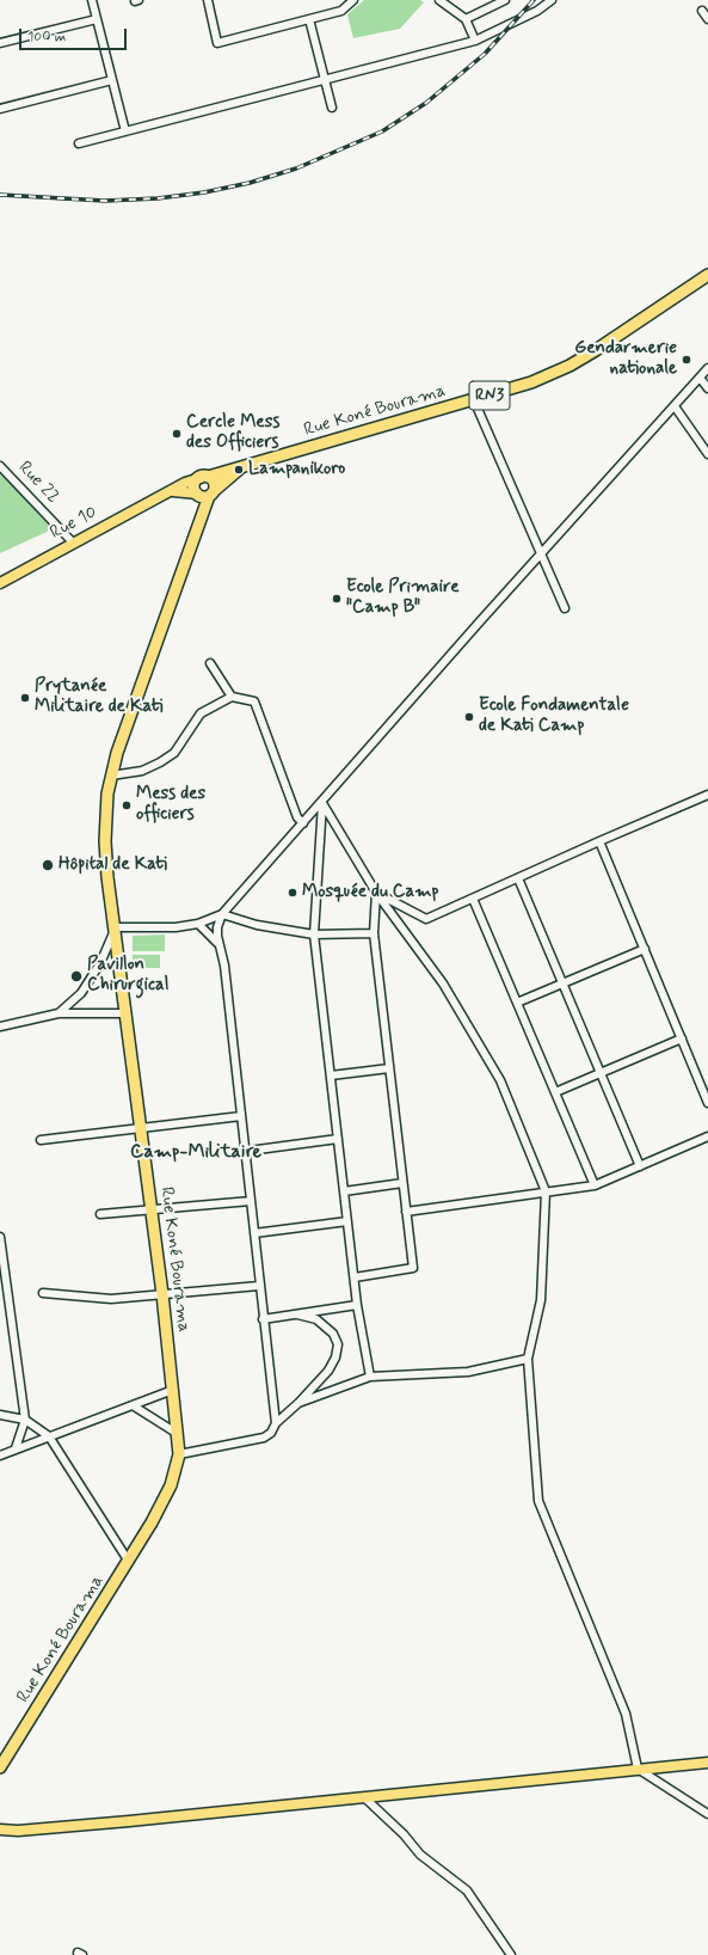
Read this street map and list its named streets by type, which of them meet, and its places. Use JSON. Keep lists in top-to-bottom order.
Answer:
{
  "streets": {
    "highway": ["RN3", "Rue Koné Bourama"],
    "main road": ["Rue 10"],
    "street": ["Rue 22"]
  },
  "crossings": [
    ["Rue Koné Bourama", "Rue 10"],
    ["Rue 22", "Rue 10"]
  ],
  "districts": ["Camp-Militaire"],
  "places": [
    "Gendarmerie nationale",
    "Cercle Mess des Officiers",
    "Lampanikoro",
    "Ecole Primaire \"Camp B\"",
    "Prytanée Militaire de Kati",
    "Ecole Fondamentale de Kati Camp",
    "Mess des officiers",
    "Hôpital de Kati",
    "Mosquée du Camp",
    "Pavillon Chirurgical"
  ],
  "scale_bar": "100 m"
}
